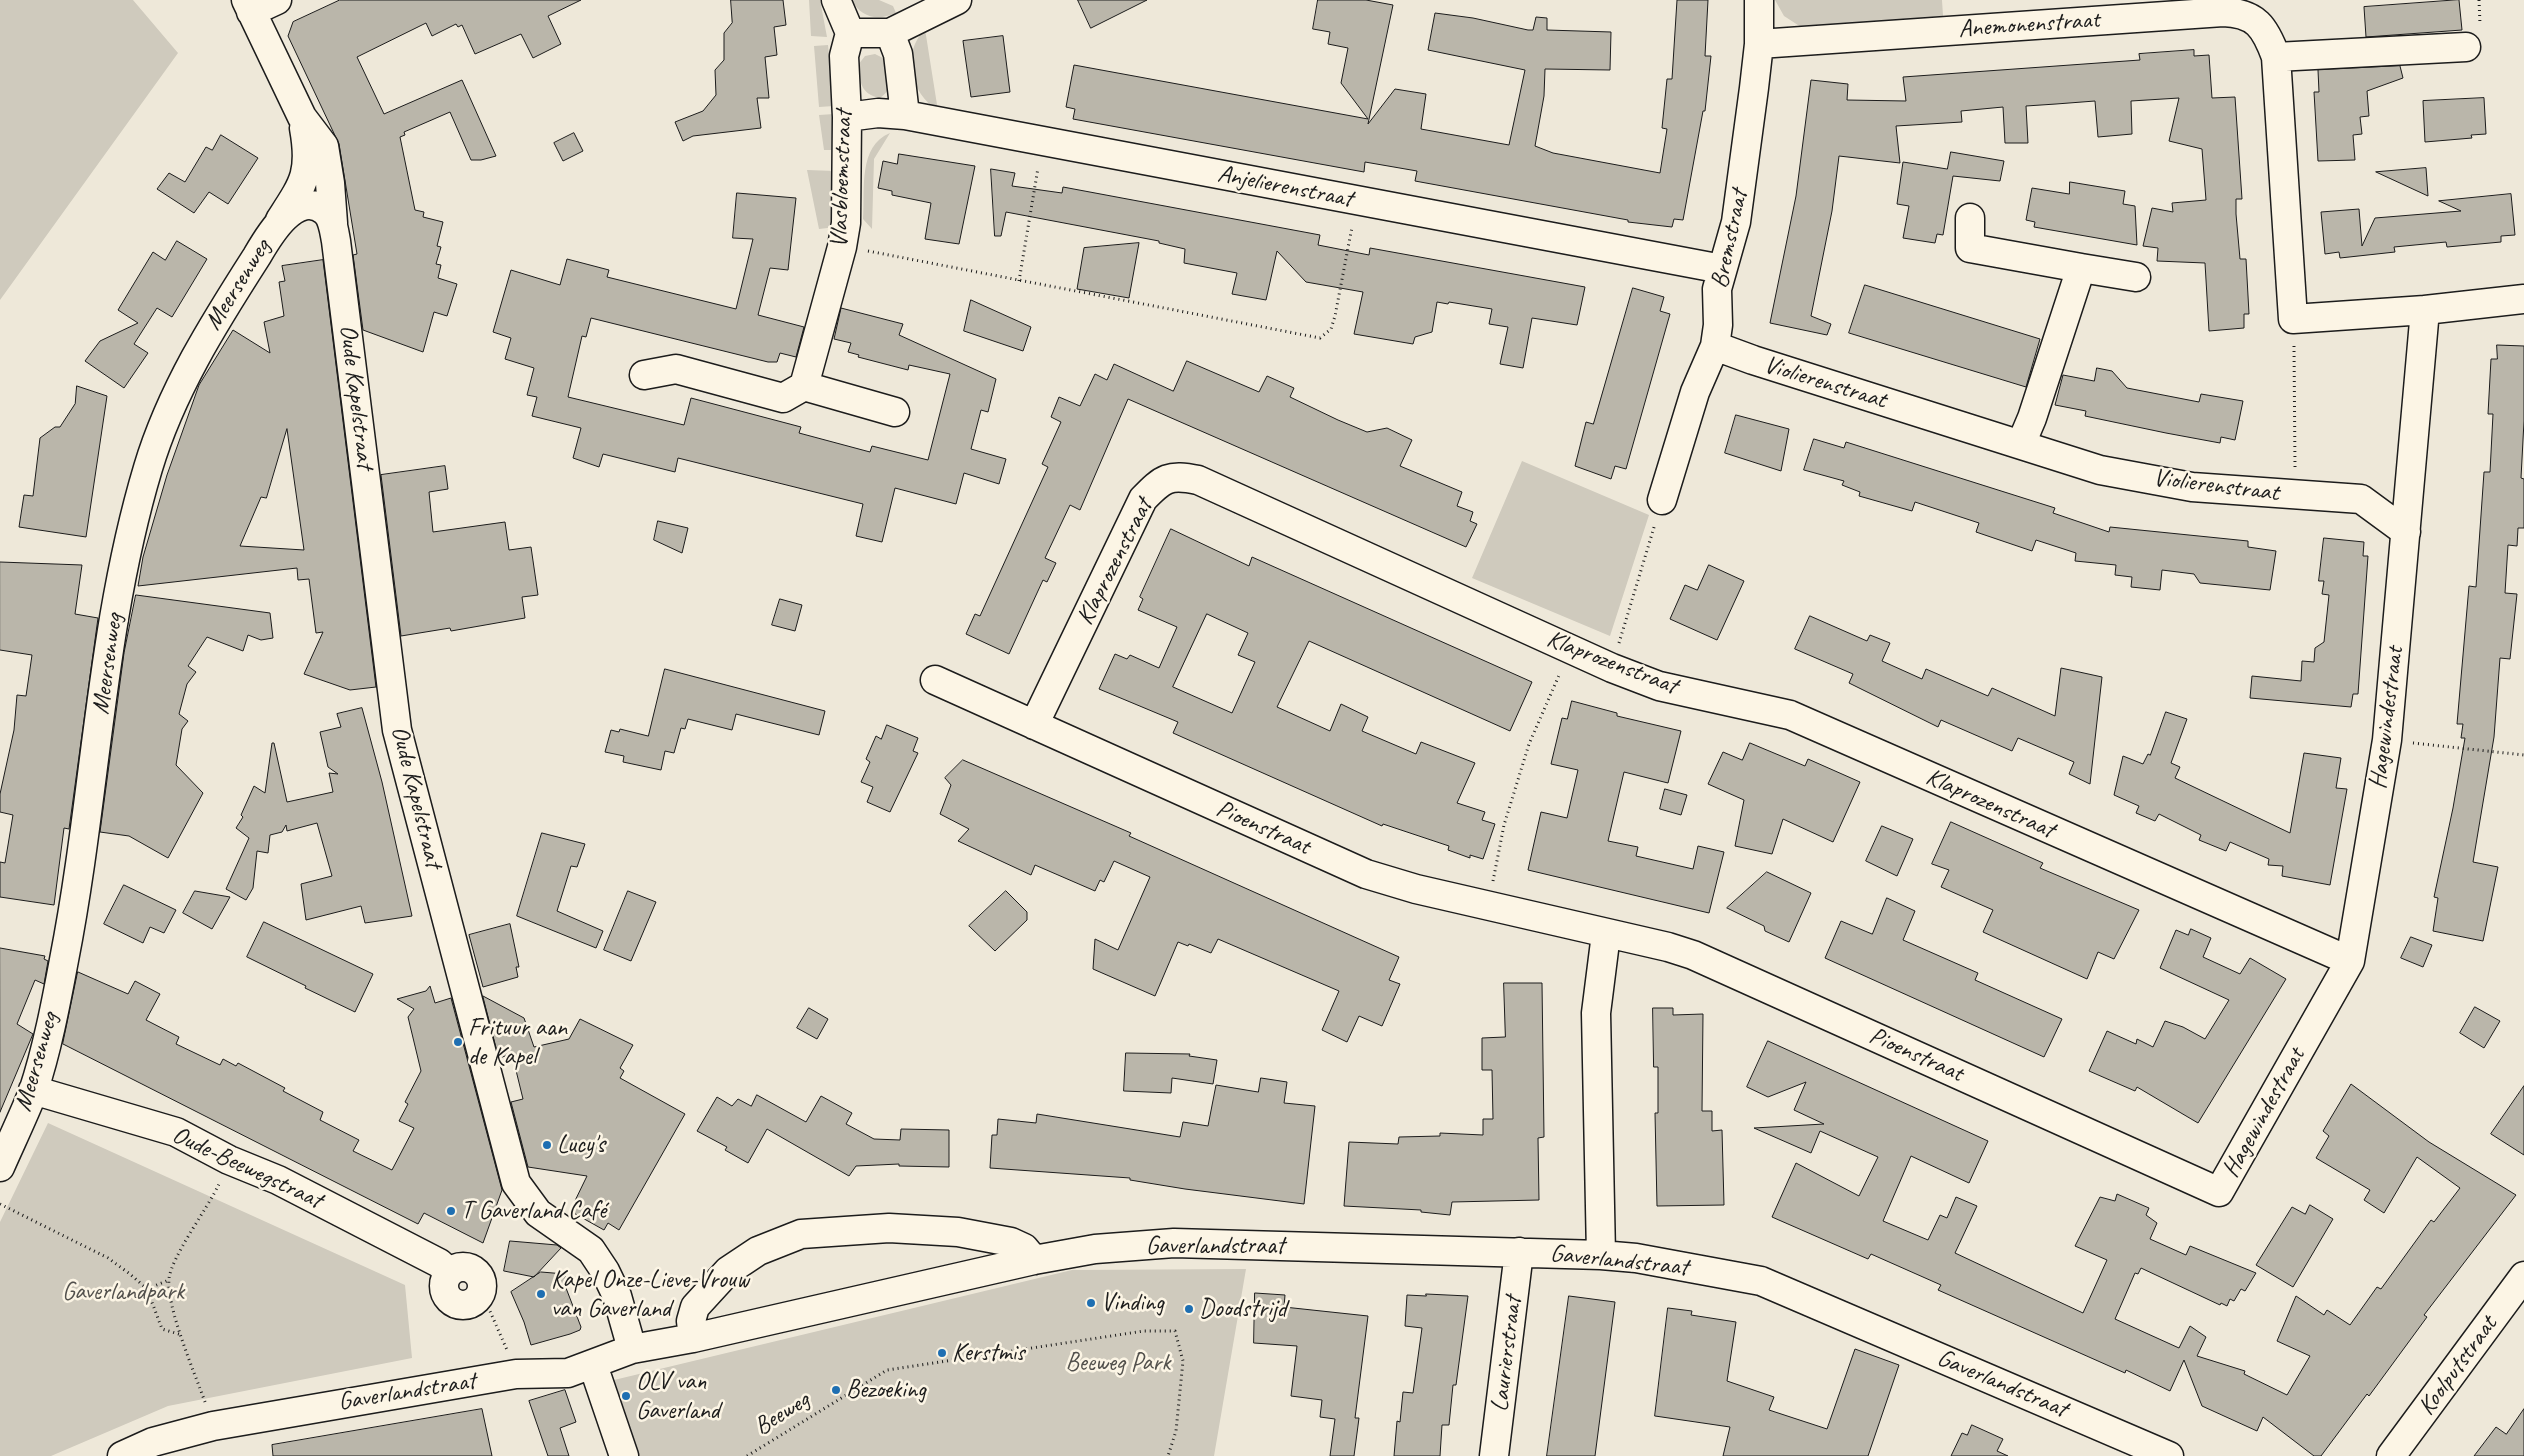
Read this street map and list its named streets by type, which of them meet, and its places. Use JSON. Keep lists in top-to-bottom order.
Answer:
{
  "streets": {
    "street": [
      "Anemonenstraat",
      "Vlasbloemstraat",
      "Anjelierenstraat",
      "Bremstraat",
      "Meersenweg",
      "Violierenstraat",
      "Oude Kapelstraat",
      "Klaprozenstraat",
      "Hagewindestraat",
      "Pioenstraat",
      "Oude-Beewegstraat",
      "Gaverlandstraat",
      "Laurierstraat",
      "Koolputstraat"
    ],
    "path": ["Beeweg"]
  },
  "crossings": [
    ["Anemonenstraat", "Bremstraat"],
    ["Vlasbloemstraat", "Anjelierenstraat"],
    ["Anjelierenstraat", "Bremstraat"],
    ["Bremstraat", "Violierenstraat"],
    ["Meersenweg", "Oude Kapelstraat"],
    ["Meersenweg", "Oude-Beewegstraat"],
    ["Violierenstraat", "Hagewindestraat"],
    ["Oude Kapelstraat", "Gaverlandstraat"],
    ["Klaprozenstraat", "Hagewindestraat"],
    ["Klaprozenstraat", "Pioenstraat"],
    ["Hagewindestraat", "Pioenstraat"],
    ["Gaverlandstraat", "Laurierstraat"]
  ],
  "parks": ["Gaverlandpark", "Beeweg Park"],
  "places": [
    "Frituur aan de Kapel",
    "Lucy's",
    "T Gaverland Café",
    "Kapel Onze-Lieve-Vrouw van Gaverland",
    "Vinding",
    "Doodstrijd",
    "Kerstmis",
    "Bezoeking",
    "OLV van Gaverland"
  ]
}
